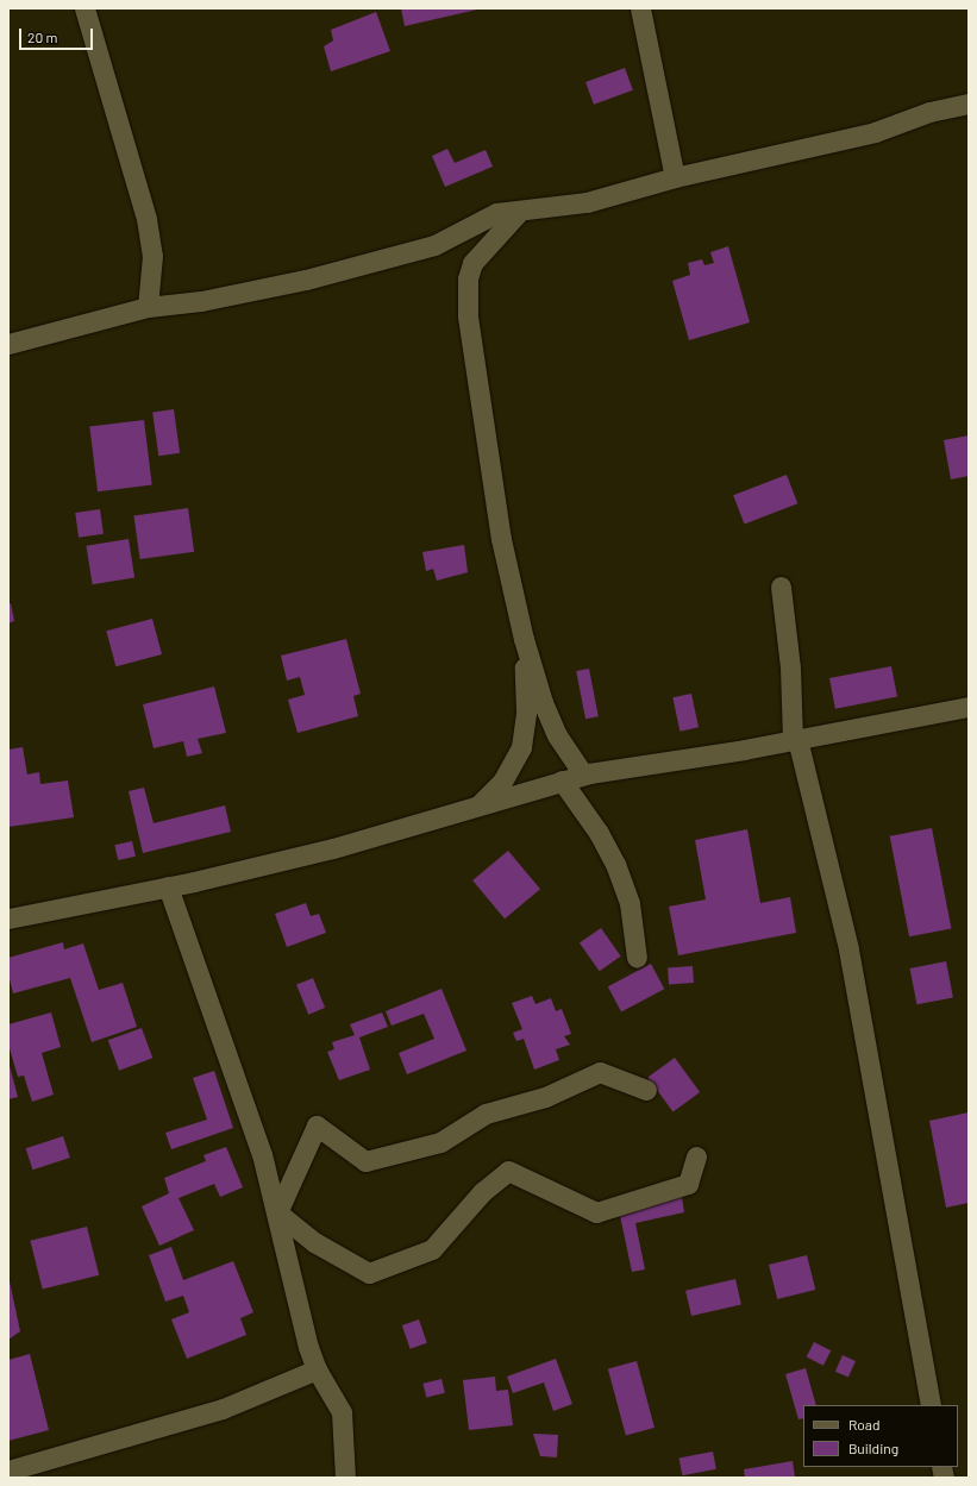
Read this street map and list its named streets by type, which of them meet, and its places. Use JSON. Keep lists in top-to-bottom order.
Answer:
{
  "legend": ["Road", "Building"],
  "scale_bar": "20 m"
}
